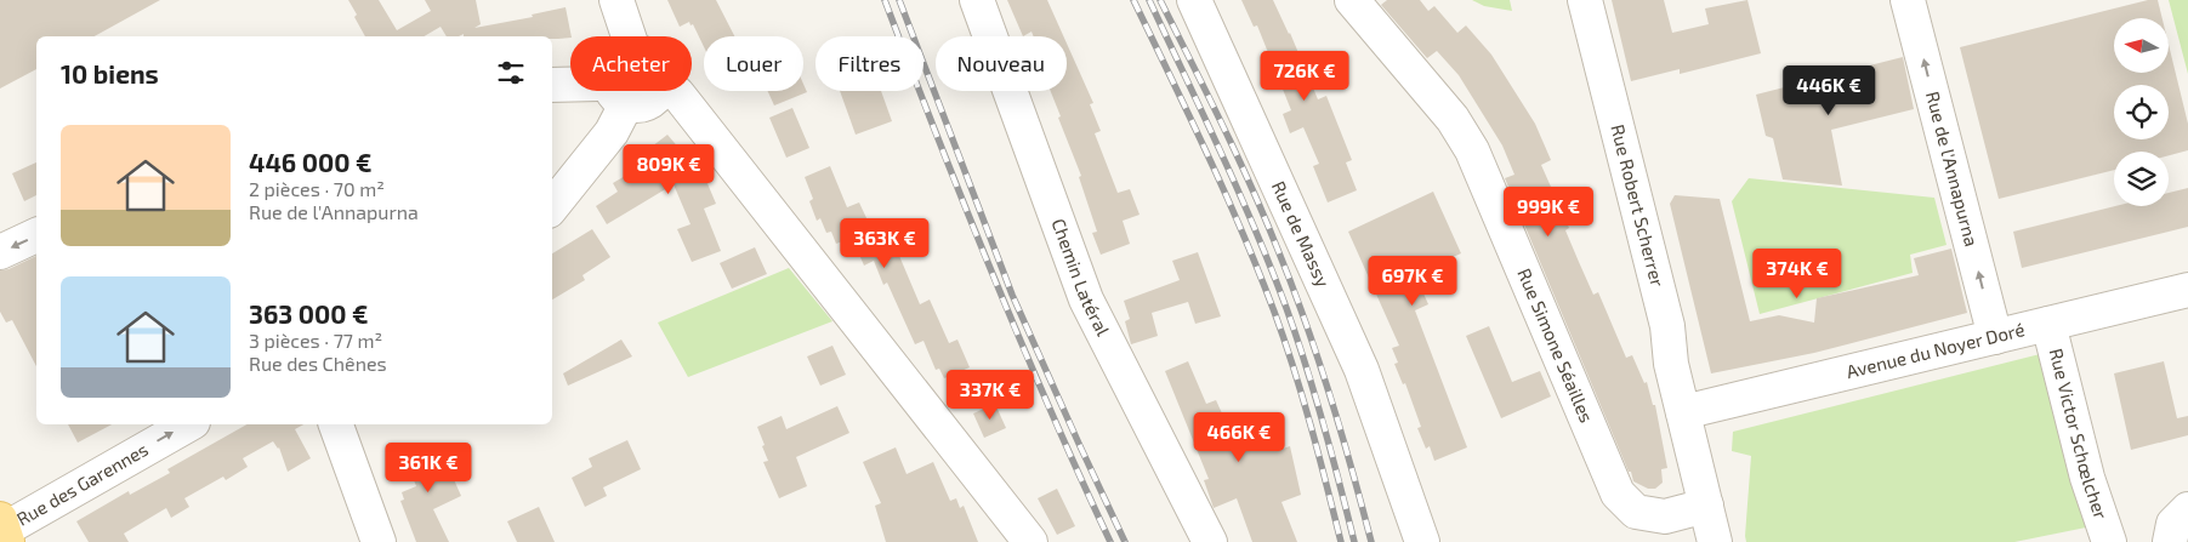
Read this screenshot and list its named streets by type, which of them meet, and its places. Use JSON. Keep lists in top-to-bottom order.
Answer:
{
  "streets": {
    "street": [
      "Rue de l'Annapurna",
      "Rue Robert Scherrer",
      "Rue de Massy",
      "Chemin Latéral",
      "Rue Simone Séailles",
      "Avenue du Noyer Doré",
      "Rue Victor Schœlcher",
      "Rue des Garennes"
    ]
  },
  "crossings": [
    ["Rue de l'Annapurna", "Avenue du Noyer Doré"],
    ["Rue Robert Scherrer", "Rue Simone Séailles"],
    ["Rue Robert Scherrer", "Avenue du Noyer Doré"],
    ["Avenue du Noyer Doré", "Rue Victor Schœlcher"]
  ],
  "one_way": ["Rue de l'Annapurna", "Rue des Garennes"],
  "north": "left",
  "page": {
    "chip": [
      "Acheter",
      "Louer",
      "Filtres",
      "Nouveau"
    ],
    "heading": "10 biens",
    "price": [
      "726K €",
      "446K €",
      "809K €",
      "999K €",
      "363K €",
      "374K €",
      "697K €",
      "337K €",
      "466K €",
      "361K €"
    ],
    "list": [
      {
        "name": "446 000 €",
        "note": "2 pièces · 70 m² · Rue de l'Annapurna"
      },
      {
        "name": "363 000 €",
        "note": "3 pièces · 77 m² · Rue des Chênes"
      }
    ]
  }
}
